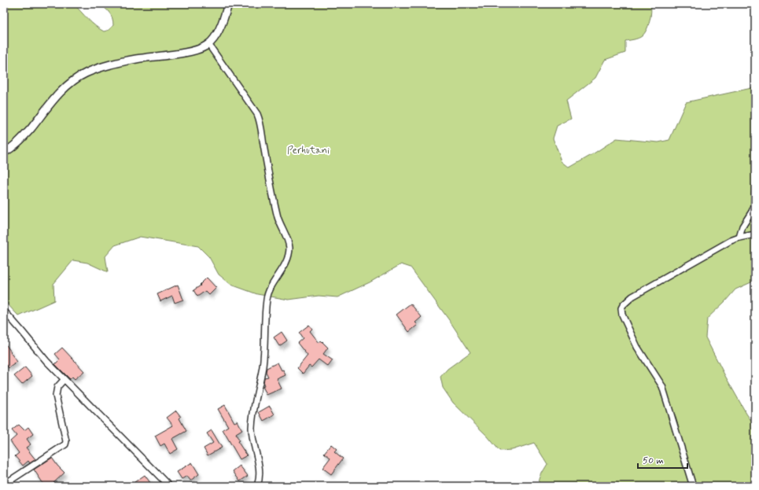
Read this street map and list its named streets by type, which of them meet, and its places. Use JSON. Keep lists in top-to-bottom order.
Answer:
{
  "parks": ["Perhutani"],
  "scale_bar": "50 m"
}
